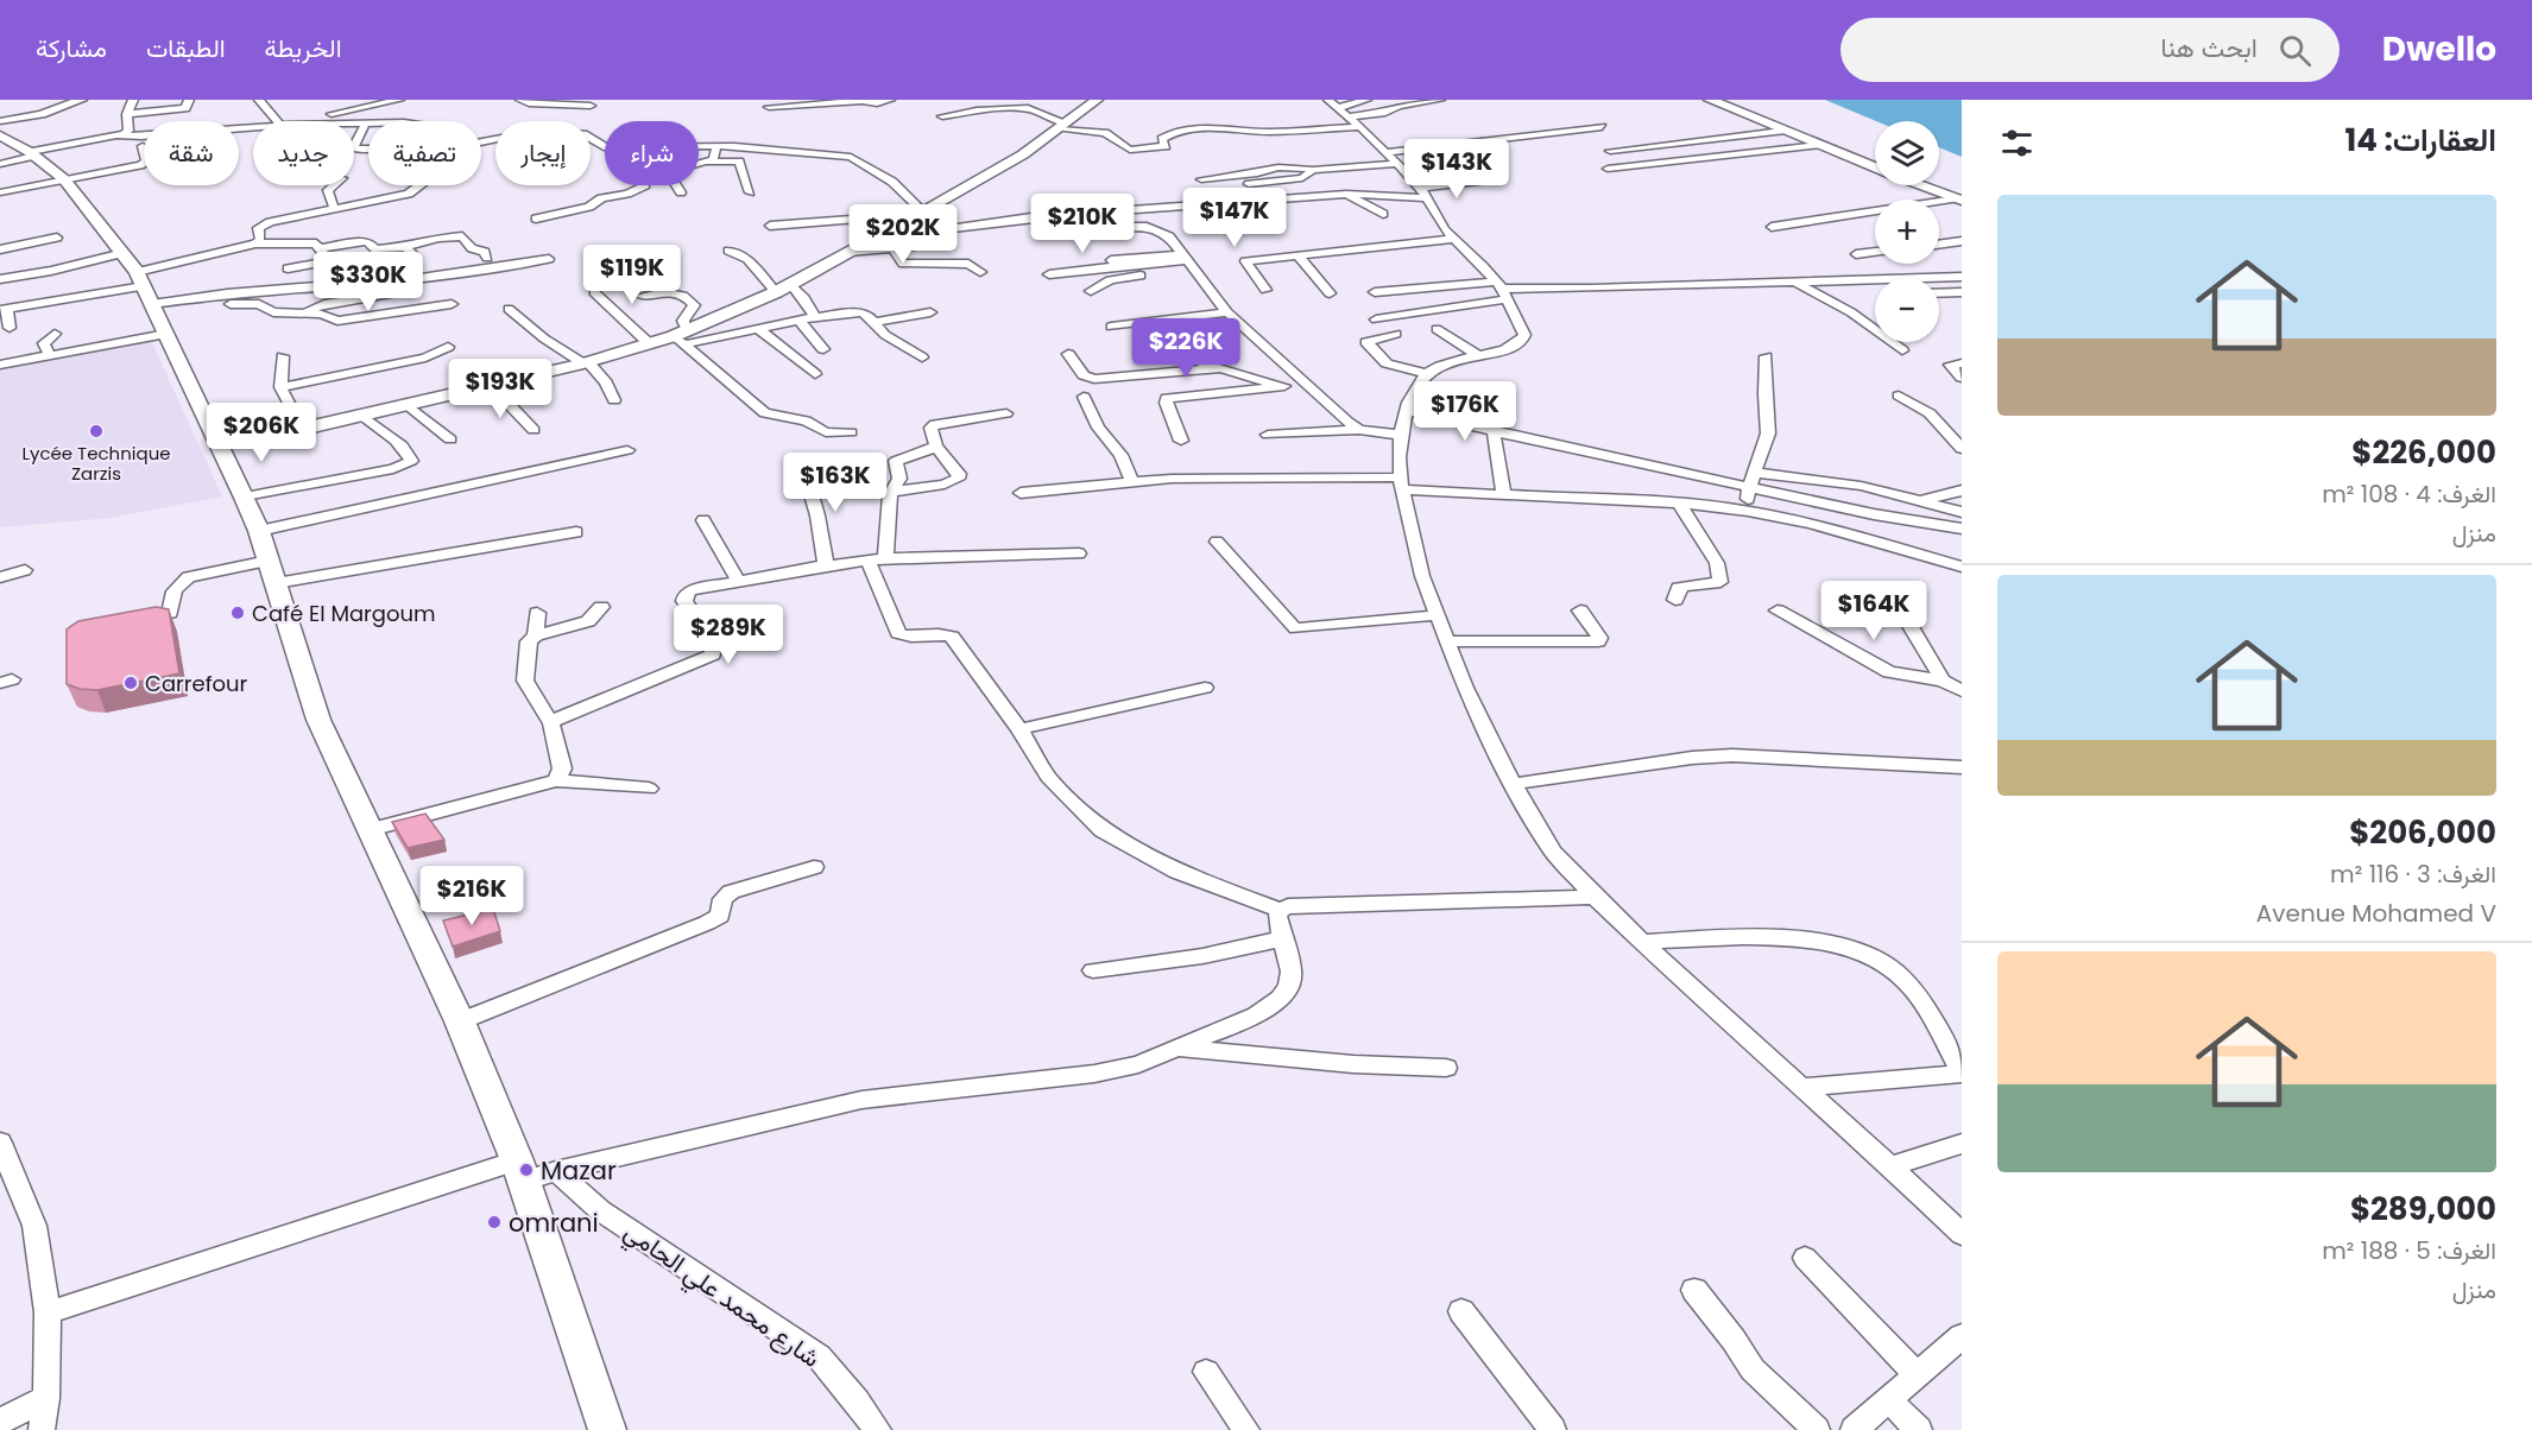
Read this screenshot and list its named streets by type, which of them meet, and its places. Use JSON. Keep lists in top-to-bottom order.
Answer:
{
  "streets": {
    "street": ["شارع محمد علي الحامي"]
  },
  "places": [
    "Lycée Technique Zarzis",
    "Café El Margoum",
    "Carrefour",
    "Mazar",
    "omrani"
  ],
  "page": {
    "header": "Dwello",
    "search": "ابحث هنا",
    "nav": ["الخريطة", "الطبقات", "مشاركة"],
    "heading": "العقارات: 14",
    "map_buttons": ["+", "−"],
    "chip": [
      "شراء",
      "إيجار",
      "تصفية",
      "جديد",
      "شقة"
    ],
    "price": [
      "$143K",
      "$147K",
      "$210K",
      "$202K",
      "$119K",
      "$330K",
      "$226K",
      "$193K",
      "$176K",
      "$206K",
      "$163K",
      "$164K",
      "$289K",
      "$216K"
    ],
    "list": [
      {
        "name": "$226,000",
        "note": "الغرف: 4 · 108 m² · منزل"
      },
      {
        "name": "$206,000",
        "note": "الغرف: 3 · 116 m² · Avenue Mohamed V"
      },
      {
        "name": "$289,000",
        "note": "الغرف: 5 · 188 m² · منزل"
      }
    ]
  }
}
